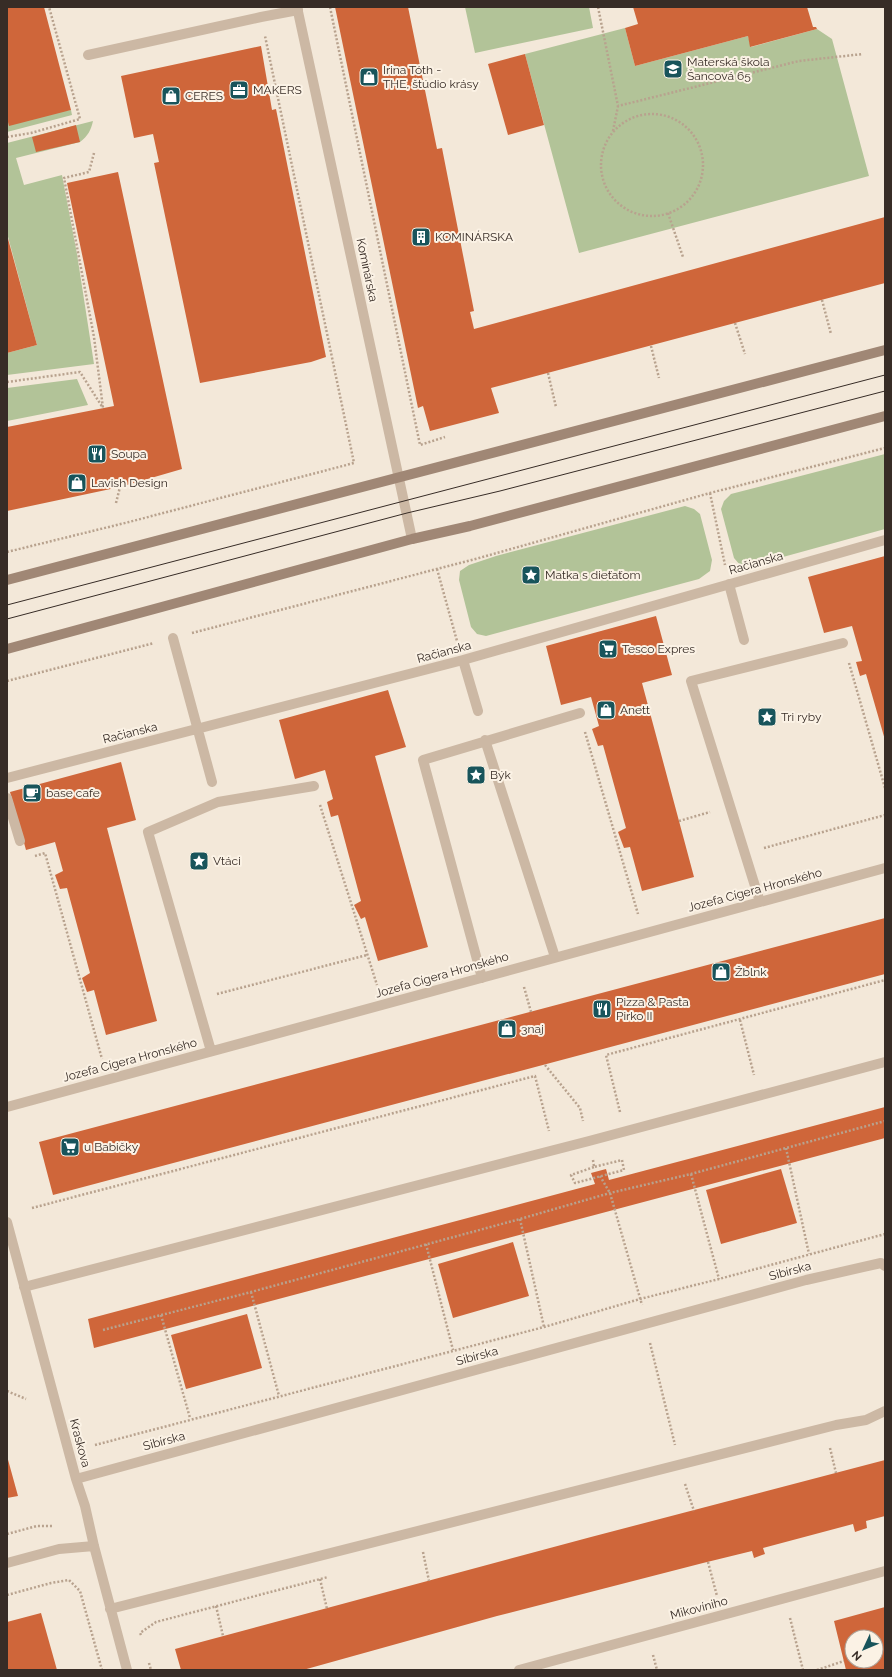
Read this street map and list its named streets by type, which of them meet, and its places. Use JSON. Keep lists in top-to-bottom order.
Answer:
{
  "streets": {
    "street": [
      "Kominárska",
      "Račianska",
      "Jozefa Cígera Hronského",
      "Sibírska",
      "Kraskova",
      "Mikovíniho"
    ]
  },
  "crossings": [
    ["Sibírska", "Kraskova"]
  ],
  "places": {
    "school or university": ["Materská škola Šancová 65"],
    "shop": [
      "Irina Tóth - THE, štúdio krásy",
      "CERES",
      "Lavish Design",
      "Anett",
      "Žblnk",
      "3naj"
    ],
    "office": ["MAKERS"],
    "building": ["KOMINÁRSKA"],
    "restaurant": ["Soupa", "Pizza & Pasta Pirko II"],
    "place": [
      "Matka s dieťaťom",
      "Tri ryby",
      "Býk",
      "Vtáci"
    ],
    "supermarket": ["Tesco Expres", "u Babičky"],
    "cafe": ["base cafe"]
  },
  "north": "bottom left"
}
